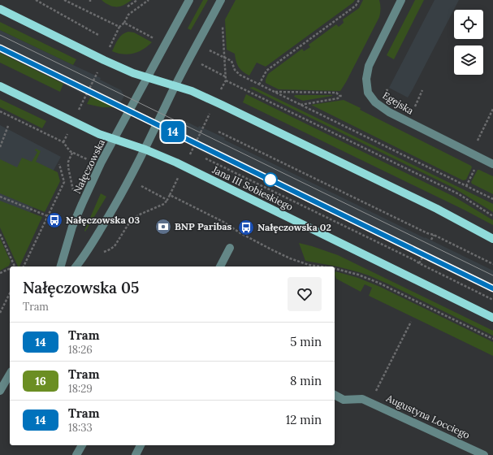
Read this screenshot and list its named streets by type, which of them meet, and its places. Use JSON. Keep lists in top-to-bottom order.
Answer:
{
  "streets": {
    "main road": ["Jana III Sobieskiego"],
    "street": ["Egejska", "Nałęczowska", "Augustyna Locciego"]
  },
  "crossings": [
    ["Nałęczowska", "Jana III Sobieskiego"]
  ],
  "places": {
    "bus stop": ["Nałęczowska 03", "Nałęczowska 02"],
    "bank": ["BNP Paribas"]
  },
  "lines": ["tram line 14"],
  "page": {
    "on_map": "14",
    "heading": ["Nałęczowska 05", "Tram"],
    "list": [
      {
        "mark": "14",
        "name": "Tram",
        "note": "18:26",
        "value": "5 min"
      },
      {
        "mark": "16",
        "name": "Tram",
        "note": "18:29",
        "value": "8 min"
      },
      {
        "mark": "14",
        "name": "Tram",
        "note": "18:33",
        "value": "12 min"
      }
    ]
  }
}
